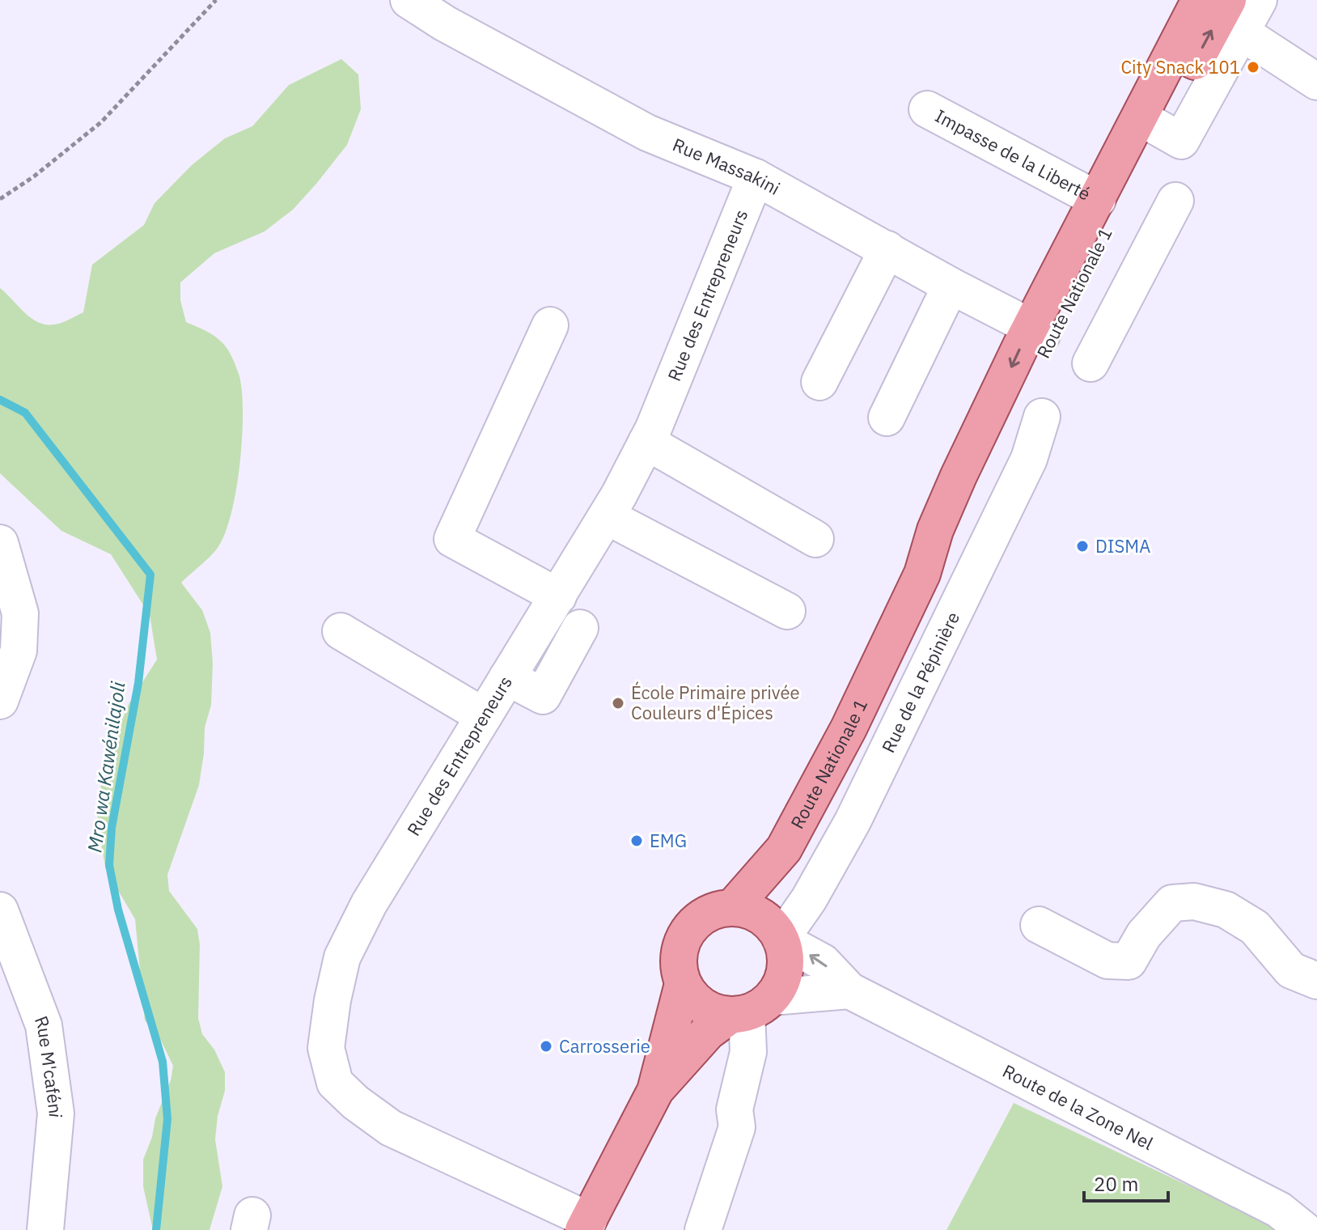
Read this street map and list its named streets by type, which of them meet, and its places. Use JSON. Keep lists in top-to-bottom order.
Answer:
{
  "streets": {
    "main road": ["Route Nationale 1"],
    "street": [
      "Impasse de la Liberté",
      "Rue Massakini",
      "Rue des Entrepreneurs",
      "Rue de la Pépinière",
      "Rue M'caféni",
      "Route de la Zone Nel"
    ]
  },
  "crossings": [
    ["Impasse de la Liberté", "Route Nationale 1"],
    ["Rue Massakini", "Route Nationale 1"],
    ["Rue Massakini", "Rue des Entrepreneurs"],
    ["Route Nationale 1", "Rue des Entrepreneurs"],
    ["Route Nationale 1", "Rue de la Pépinière"],
    ["Route Nationale 1", "Route de la Zone Nel"],
    ["Rue de la Pépinière", "Route de la Zone Nel"]
  ],
  "water": ["Mro wa Kawénilajoli"],
  "places": [
    "City Snack 101",
    "DISMA",
    "École Primaire privée Couleurs d'Épices",
    "EMG",
    "Carrosserie"
  ],
  "scale_bar": "20 m"
}
